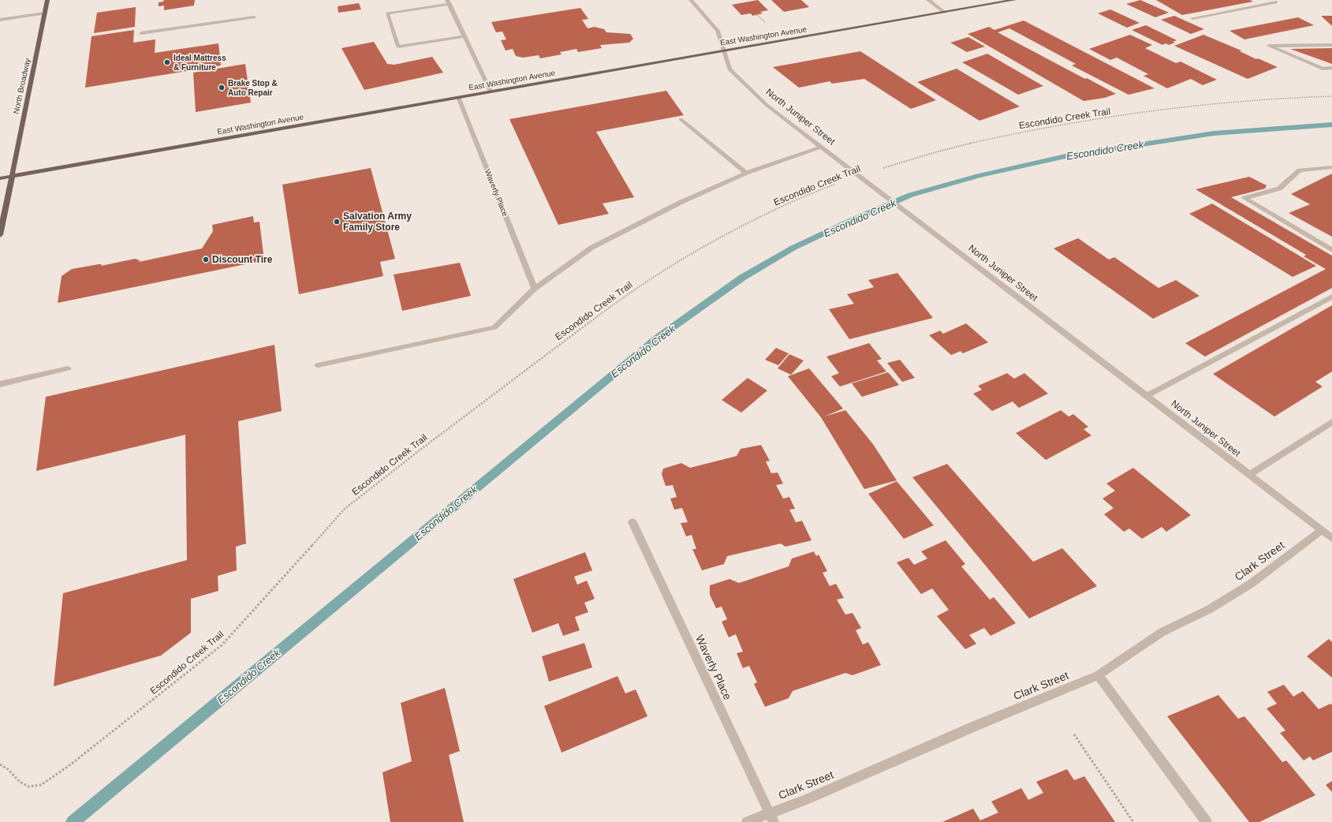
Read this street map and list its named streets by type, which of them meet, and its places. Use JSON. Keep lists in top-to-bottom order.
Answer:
{
  "streets": {
    "main road": ["East Washington Avenue", "North Broadway"],
    "street": ["North Juniper Street", "Waverly Place", "Clark Street"],
    "path": ["Escondido Creek Trail"]
  },
  "crossings": [
    ["East Washington Avenue", "North Broadway"],
    ["East Washington Avenue", "North Juniper Street"],
    ["East Washington Avenue", "Waverly Place"],
    ["North Juniper Street", "Escondido Creek Trail"],
    ["North Juniper Street", "Clark Street"],
    ["Waverly Place", "Clark Street"]
  ],
  "water": ["Escondido Creek"],
  "places": [
    "Ideal Mattress & Furniture",
    "Brake Stop & Auto Repair",
    "Salvation Army Family Store",
    "Discount Tire"
  ]
}
